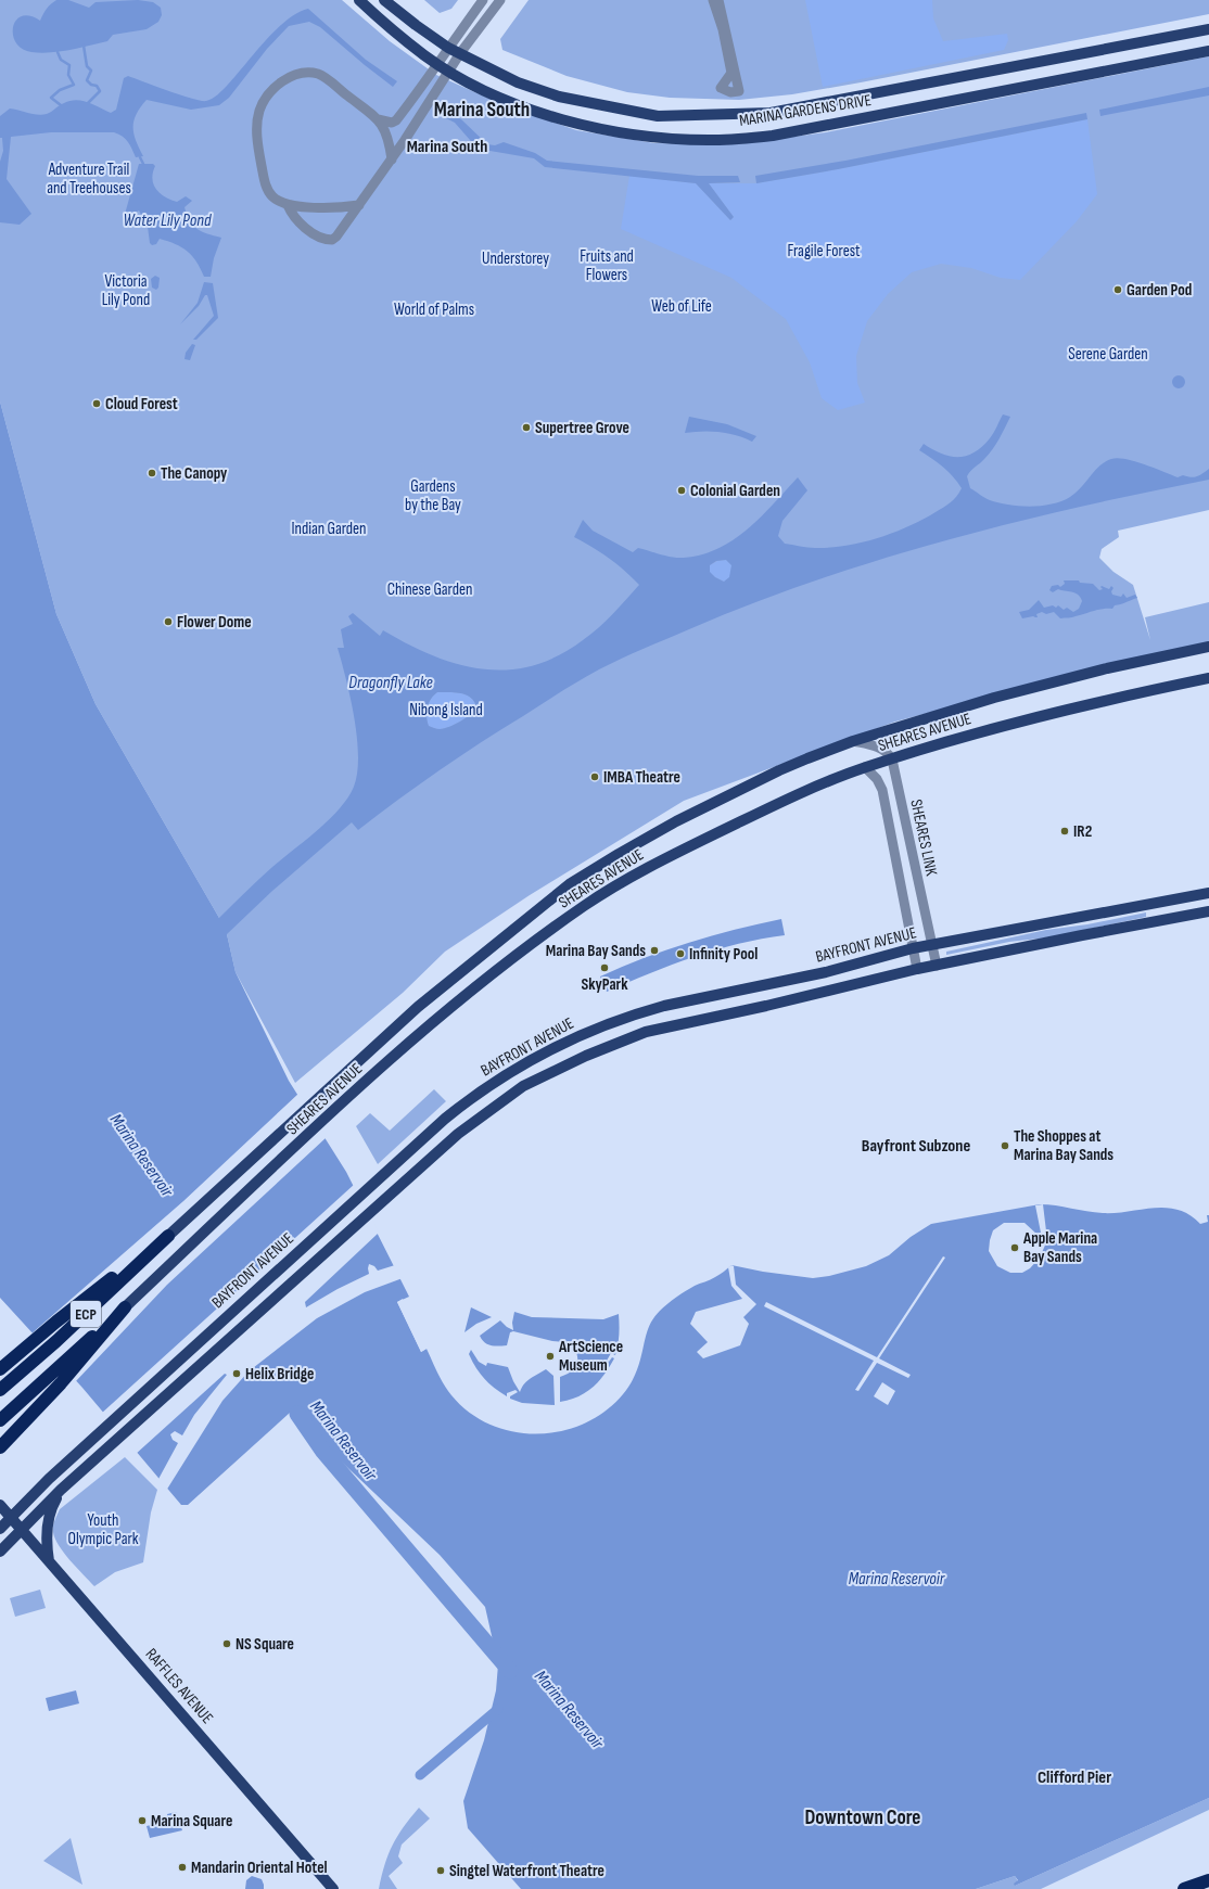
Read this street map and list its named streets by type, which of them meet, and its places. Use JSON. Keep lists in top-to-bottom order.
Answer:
{
  "streets": {
    "highway": ["ECP"],
    "main road": [
      "MARINA GARDENS DRIVE",
      "SHEARES AVENUE",
      "BAYFRONT AVENUE",
      "RAFFLES AVENUE"
    ],
    "street": ["SHEARES LINK"]
  },
  "crossings": [
    ["SHEARES AVENUE", "SHEARES LINK"],
    ["SHEARES AVENUE", "ECP"],
    ["SHEARES LINK", "BAYFRONT AVENUE"],
    ["BAYFRONT AVENUE", "RAFFLES AVENUE"]
  ],
  "districts": [
    "Marina South",
    "Marina South",
    "Bayfront Subzone",
    "Clifford Pier",
    "Downtown Core"
  ],
  "water": ["Water Lily Pond", "Dragonfly Lake", "Marina Reservoir"],
  "parks": [
    "Adventure Trail and Treehouses",
    "Fragile Forest",
    "Fruits and Flowers",
    "Understorey",
    "Victoria Lily Pond",
    "Web of Life",
    "World of Palms",
    "Serene Garden",
    "Gardens by the Bay",
    "Indian Garden",
    "Chinese Garden",
    "Nibong Island",
    "Youth Olympic Park"
  ],
  "places": [
    "Garden Pod",
    "Cloud Forest",
    "Supertree Grove",
    "The Canopy",
    "Colonial Garden",
    "Flower Dome",
    "IMBA Theatre",
    "IR2",
    "Marina Bay Sands",
    "Infinity Pool",
    "SkyPark",
    "The Shoppes at Marina Bay Sands",
    "Apple Marina Bay Sands",
    "ArtScience Museum",
    "Helix Bridge",
    "NS Square",
    "Marina Square",
    "Mandarin Oriental Hotel",
    "Singtel Waterfront Theatre"
  ]
}
